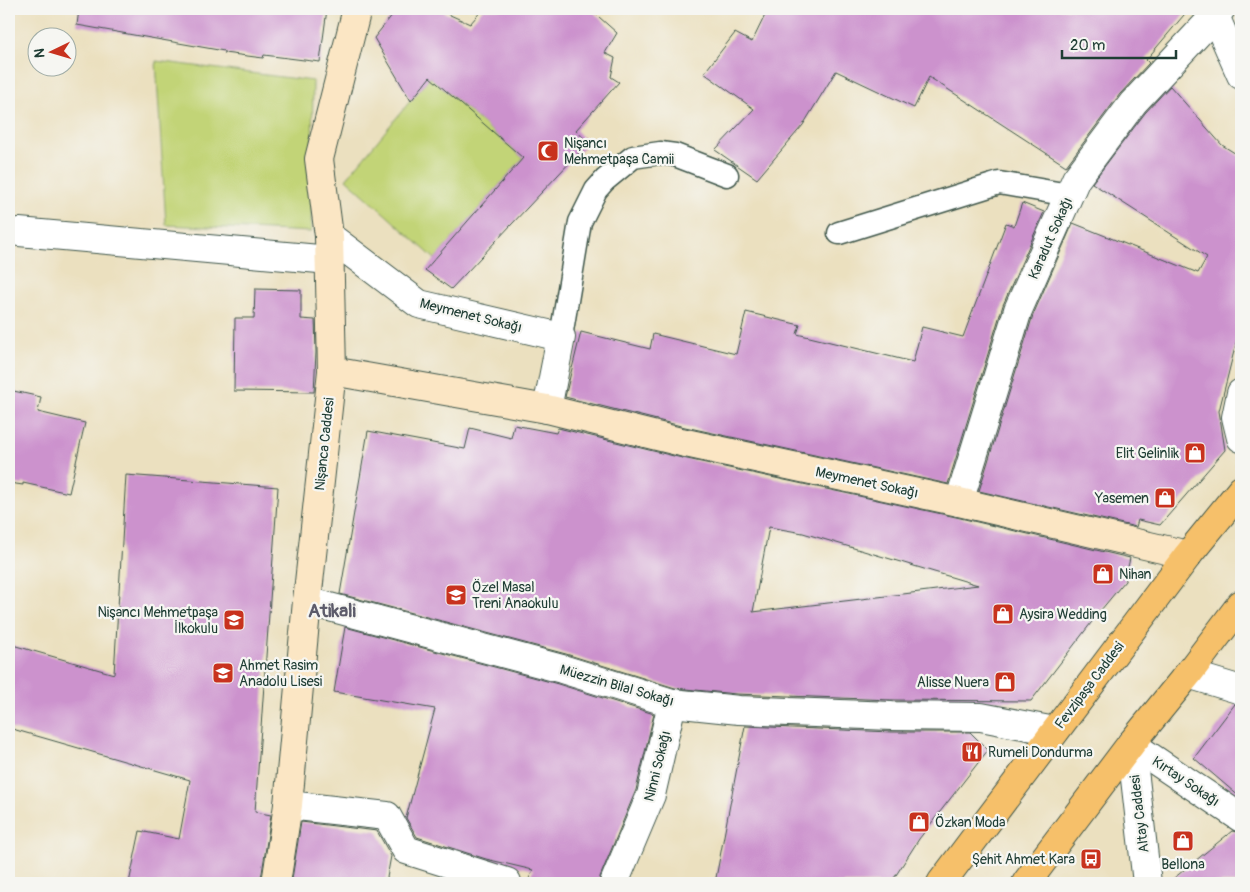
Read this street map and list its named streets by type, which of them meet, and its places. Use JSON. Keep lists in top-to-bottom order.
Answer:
{
  "streets": {
    "main road": ["Fevzipaşa Caddesi"],
    "street": [
      "Karadut Sokağı",
      "Meymenet Sokağı",
      "Nişanca Caddesi",
      "Müezzin Bilal Sokağı",
      "Ninni Sokağı",
      "Kırtay Sokağı",
      "Altay Caddesi"
    ]
  },
  "crossings": [
    ["Karadut Sokağı", "Meymenet Sokağı"],
    ["Meymenet Sokağı", "Nişanca Caddesi"],
    ["Meymenet Sokağı", "Fevzipaşa Caddesi"],
    ["Nişanca Caddesi", "Müezzin Bilal Sokağı"],
    ["Müezzin Bilal Sokağı", "Fevzipaşa Caddesi"],
    ["Müezzin Bilal Sokağı", "Ninni Sokağı"],
    ["Kırtay Sokağı", "Altay Caddesi"]
  ],
  "districts": ["Atikali"],
  "places": {
    "mosque": ["Nişancı Mehmetpaşa Camii"],
    "shop": [
      "Elit Gelinlik",
      "Yasemen",
      "Nihan",
      "Aysira Wedding",
      "Alisse Nuera",
      "Özkan Moda",
      "Bellona"
    ],
    "school or university": ["Özel Masal Treni Anaokulu", "Nişancı Mehmetpaşa İlkokulu", "Ahmet Rasim Anadolu Lisesi"],
    "restaurant": ["Rumeli Dondurma"],
    "bus stop": ["Şehit Ahmet Kara"]
  },
  "scale_bar": "20 m",
  "north": "left"
}
